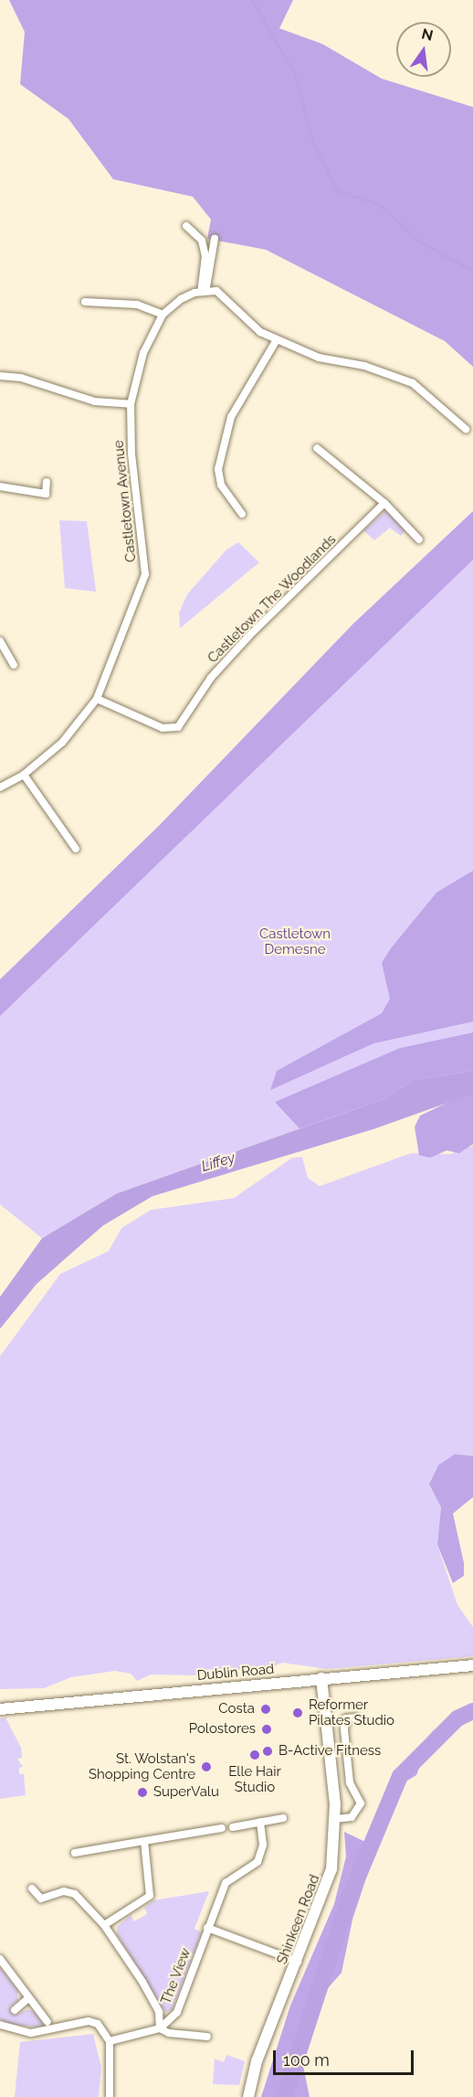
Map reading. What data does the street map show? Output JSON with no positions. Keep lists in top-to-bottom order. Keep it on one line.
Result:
{"streets":{"main road":["Dublin Road","Shinkeen Road"],"street":["Castletown Avenue","Castletown The Woodlands","The View"]},"crossings":[["Castletown Avenue","Castletown The Woodlands"],["Dublin Road","Shinkeen Road"]],"water":["Liffey"],"parks":["Castletown Demesne"],"places":["Costa","Reformer Pilates Studio","Polostores","B-Active Fitness","Elle Hair Studio","St. Wolstan's Shopping Centre","SuperValu"],"scale_bar":"100 m","north":"top"}
